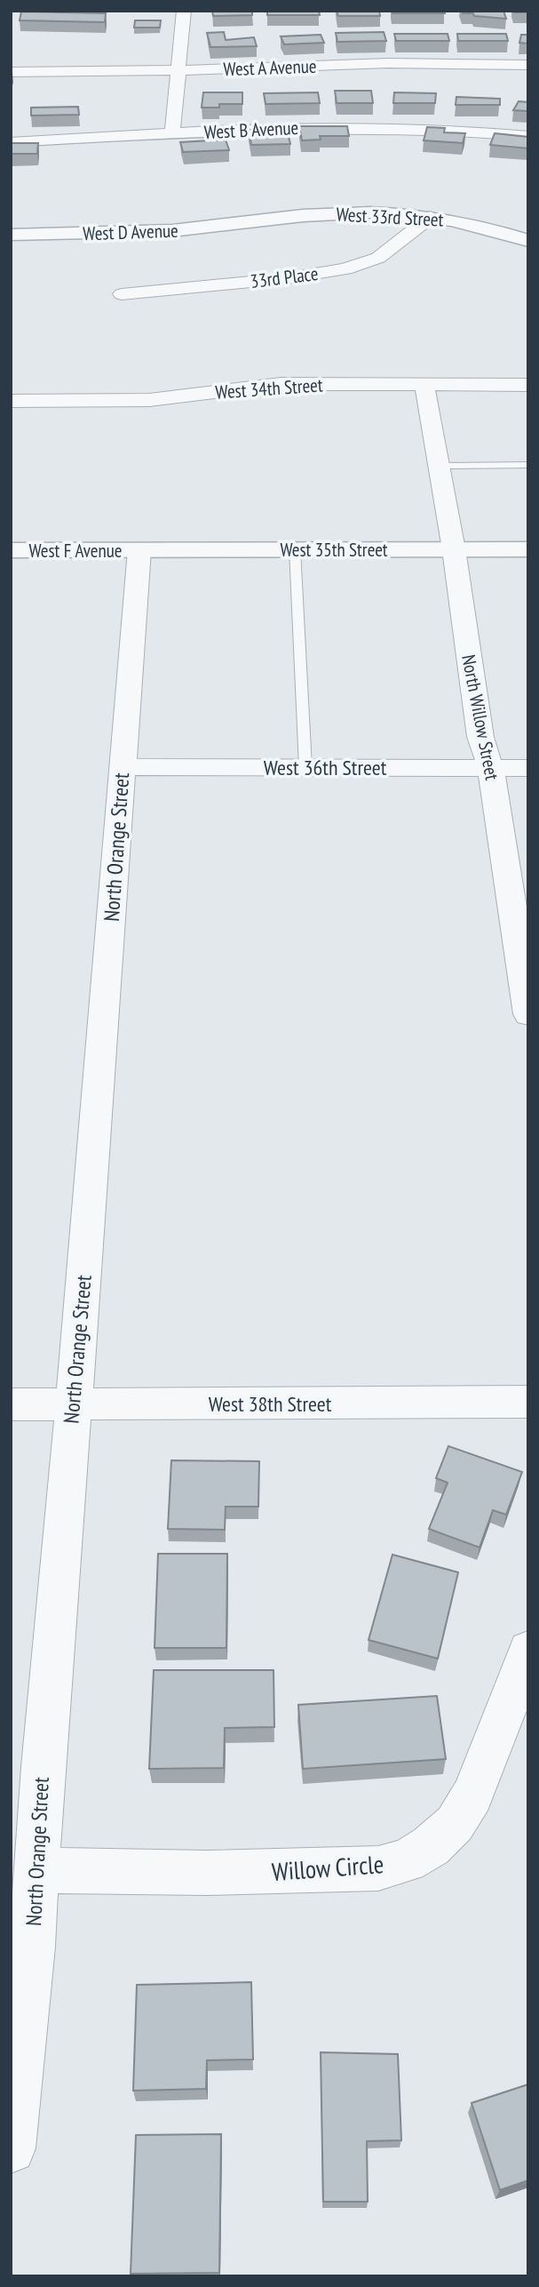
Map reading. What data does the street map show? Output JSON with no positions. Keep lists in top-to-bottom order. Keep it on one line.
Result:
{"streets":{"street":["West A Avenue","West B Avenue","West 33rd Street","West D Avenue","33rd Place","West 34th Street","West 35th Street","West F Avenue","North Willow Street","West 36th Street","North Orange Street","West 38th Street","Willow Circle"]},"crossings":[["West 33rd Street","West D Avenue"],["West 33rd Street","33rd Place"],["West 34th Street","North Willow Street"],["West 35th Street","West F Avenue"],["West 35th Street","North Willow Street"],["West 35th Street","North Orange Street"],["West F Avenue","North Orange Street"],["North Willow Street","West 36th Street"],["West 36th Street","North Orange Street"],["North Orange Street","West 38th Street"],["North Orange Street","Willow Circle"]]}
